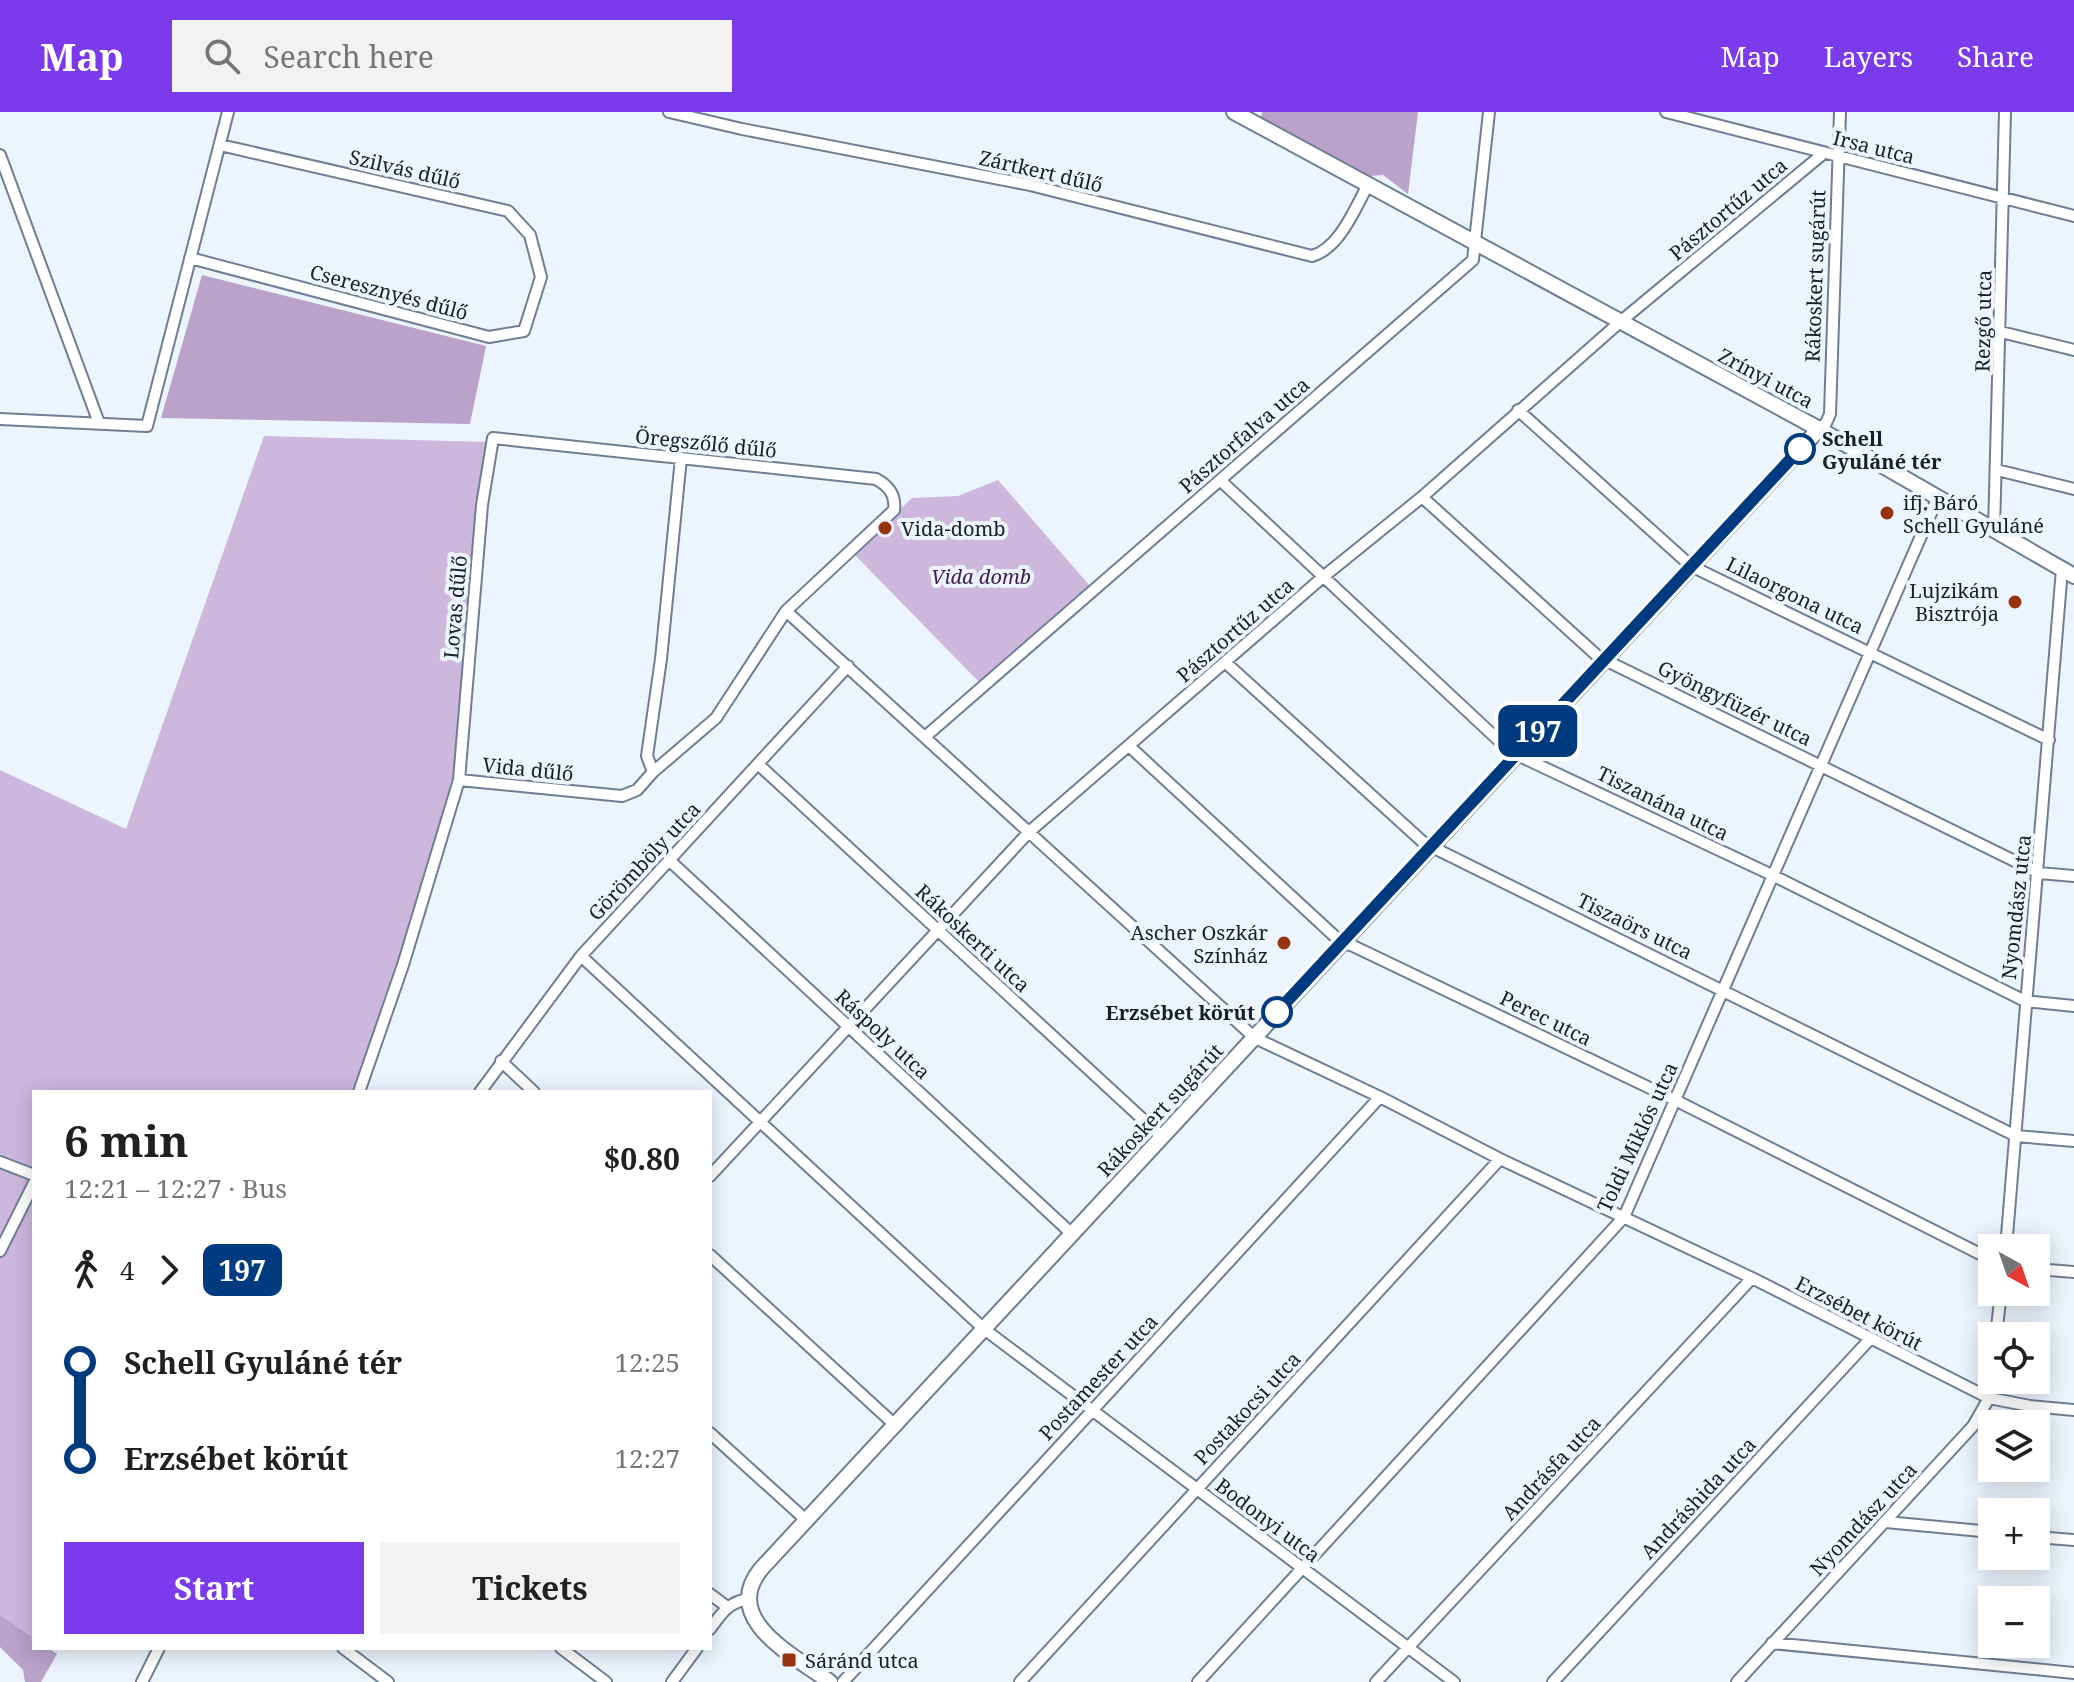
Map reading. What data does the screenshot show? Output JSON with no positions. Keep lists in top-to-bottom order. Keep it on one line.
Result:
{"streets":{"street":["Irsa utca","Szilvás dűlő","Zártkert dűlő","Pásztortűz utca","Rákoskert sugárút","Cseresznyés dűlő","Rezgő utca","Zrínyi utca","Pásztorfalva utca","Öregszőlő dűlő","Lilaorgona utca","Lovas dűlő","Gyöngyfüzér utca","Vida dűlő","Tiszanána utca","Görömböly utca","Nyomdász utca","Tiszaörs utca","Rákoskerti utca","Perec utca","Ráspoly utca","Toldi Miklós utca","Erzsébet körút","Postamester utca","Postakocsi utca","Andrásfa utca","Andráshida utca","Bodonyi utca"]},"crossings":[["Irsa utca","Pásztortűz utca"],["Irsa utca","Rákoskert sugárút"],["Irsa utca","Rezgő utca"],["Szilvás dűlő","Cseresznyés dűlő"],["Zártkert dűlő","Zrínyi utca"],["Pásztortűz utca","Zrínyi utca"],["Pásztortűz utca","Lilaorgona utca"],["Pásztortűz utca","Gyöngyfüzér utca"],["Pásztortűz utca","Tiszanána utca"],["Pásztortűz utca","Tiszaörs utca"],["Pásztortűz utca","Rákoskerti utca"],["Pásztortűz utca","Perec utca"],["Pásztortűz utca","Ráspoly utca"],["Pásztortűz utca","Erzsébet körút"],["Pásztortűz utca","Bodonyi utca"],["Rákoskert sugárút","Zrínyi utca"],["Rákoskert sugárút","Lilaorgona utca"],["Rákoskert sugárút","Gyöngyfüzér utca"],["Rákoskert sugárút","Tiszanána utca"],["Rákoskert sugárút","Tiszaörs utca"],["Rákoskert sugárút","Rákoskerti utca"],["Rákoskert sugárút","Perec utca"],["Rákoskert sugárút","Ráspoly utca"],["Rákoskert sugárút","Erzsébet körút"],["Rákoskert sugárút","Bodonyi utca"],["Rezgő utca","Zrínyi utca"],["Zrínyi utca","Pásztorfalva utca"],["Zrínyi utca","Nyomdász utca"],["Zrínyi utca","Toldi Miklós utca"],["Pásztorfalva utca","Tiszanána utca"],["Pásztorfalva utca","Erzsébet körút"],["Öregszőlő dűlő","Lovas dűlő"],["Öregszőlő dűlő","Vida dűlő"],["Lilaorgona utca","Nyomdász utca"],["Lilaorgona utca","Toldi Miklós utca"],["Lovas dűlő","Vida dűlő"],["Gyöngyfüzér utca","Nyomdász utca"],["Gyöngyfüzér utca","Toldi Miklós utca"],["Vida dűlő","Erzsébet körút"],["Tiszanána utca","Nyomdász utca"],["Tiszanána utca","Toldi Miklós utca"],["Görömböly utca","Rákoskerti utca"],["Görömböly utca","Ráspoly utca"],["Görömböly utca","Erzsébet körút"],["Görömböly utca","Bodonyi utca"],["Nyomdász utca","Tiszaörs utca"],["Nyomdász utca","Erzsébet körút"],["Tiszaörs utca","Toldi Miklós utca"],["Perec utca","Toldi Miklós utca"],["Toldi Miklós utca","Erzsébet körút"],["Toldi Miklós utca","Bodonyi utca"],["Erzsébet körút","Postamester utca"],["Erzsébet körút","Postakocsi utca"],["Erzsébet körút","Andrásfa utca"],["Erzsébet körút","Andráshida utca"],["Postamester utca","Bodonyi utca"],["Postakocsi utca","Bodonyi utca"],["Andrásfa utca","Bodonyi utca"]],"parks":["Vida domb"],"places":{"other":["Schell Gyuláné tér","ifj. Báró Schell Gyuláné","Vida-domb","Lujzikám Bisztrója","Ascher Oszkár Színház","Erzsébet körút"],"transit":["Sáránd utca"]},"lines":["bus line 197"],"north":"bottom right","page":{"header":"Map","search":"Search here","nav":["Map","Layers","Share"],"on_map":"197","heading":["6 min","12:21 – 12:27 · Bus","$0.80"],"legs":["4","197"],"map_buttons":["+","−"],"list":[{"name":"Schell Gyuláné tér","value":"12:25"},{"name":"Erzsébet körút","value":"12:27"}],"buttons":["Start","Tickets"]}}
